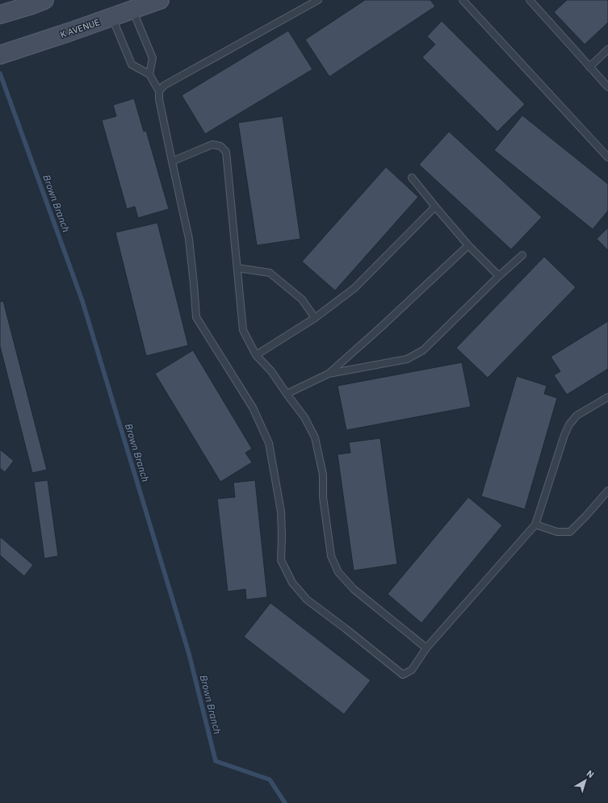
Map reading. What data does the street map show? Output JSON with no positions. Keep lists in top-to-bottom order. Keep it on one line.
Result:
{"streets":{"main road":["K AVENUE"]},"water":["Brown Branch"],"north":"top right"}
